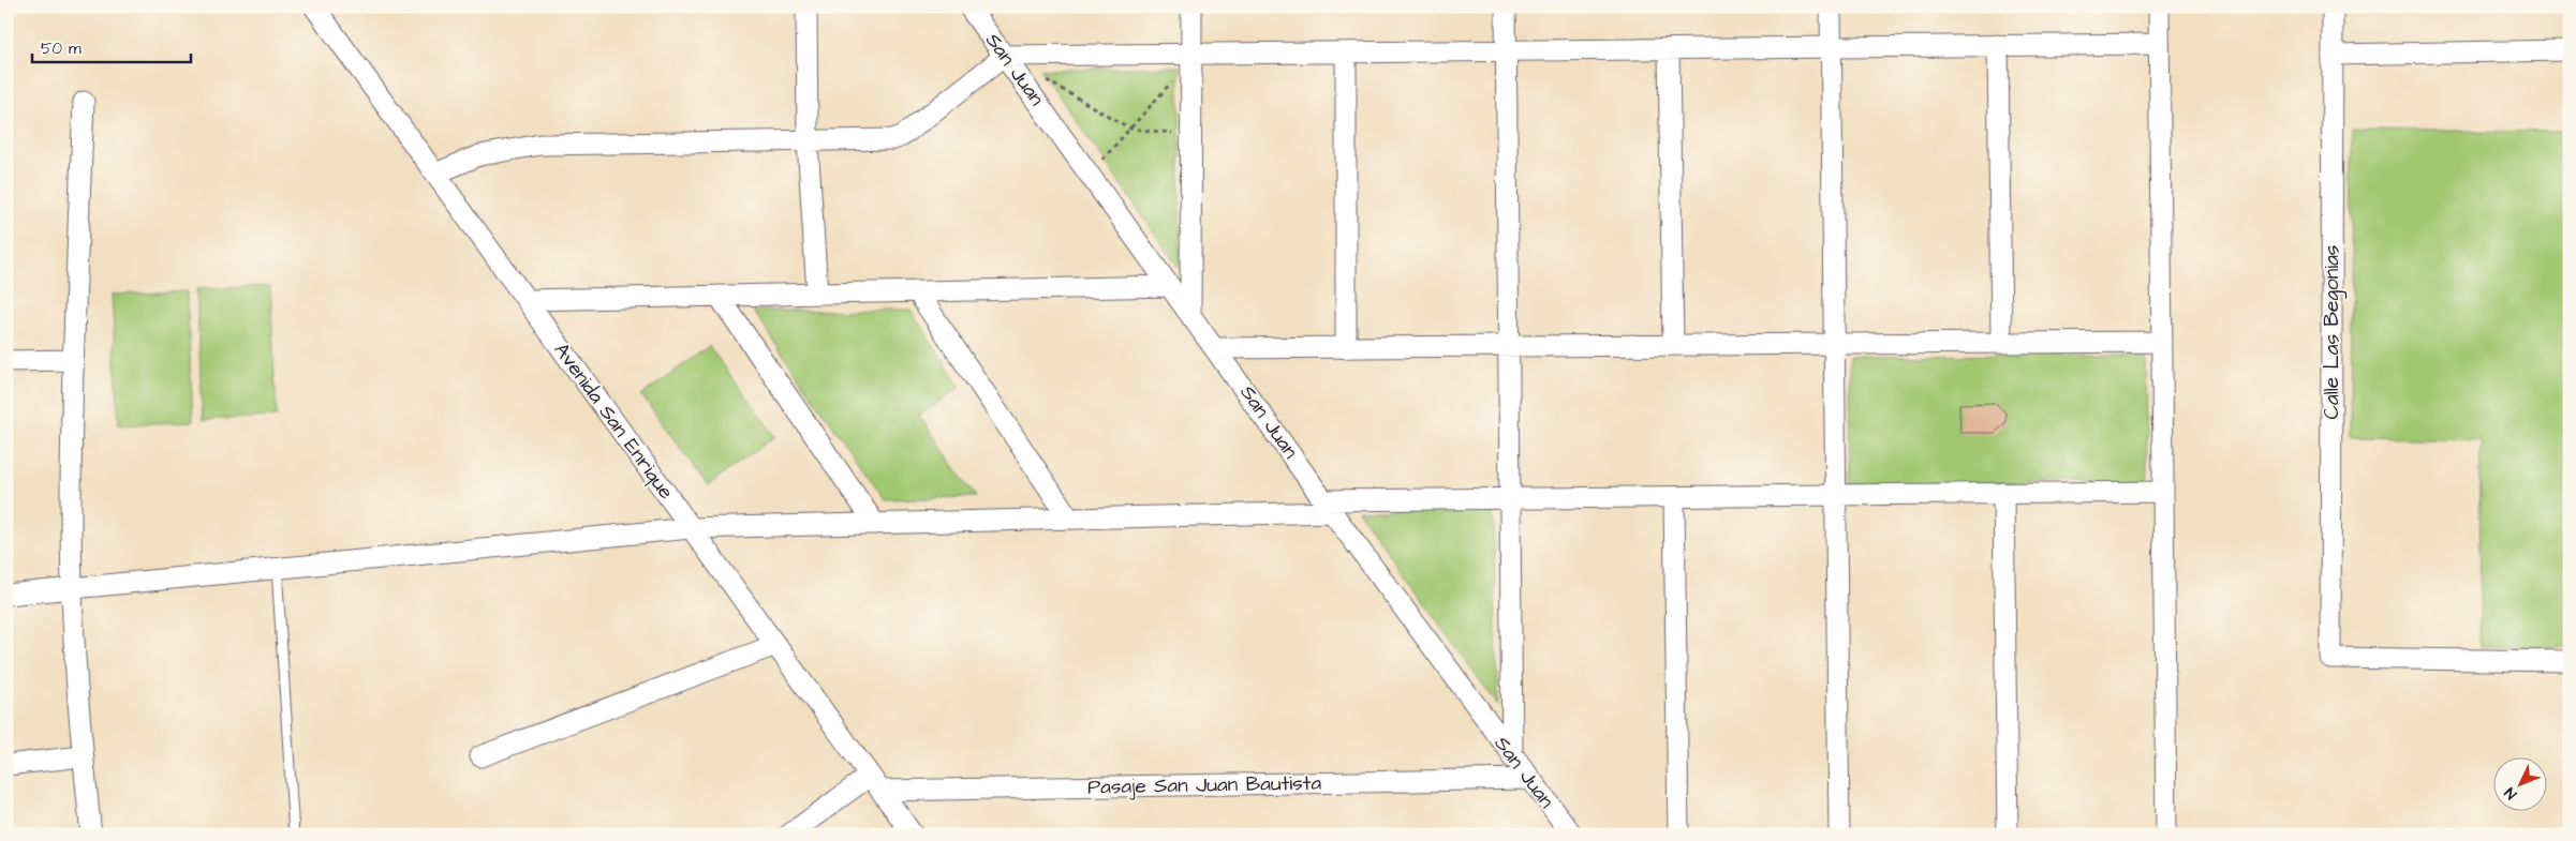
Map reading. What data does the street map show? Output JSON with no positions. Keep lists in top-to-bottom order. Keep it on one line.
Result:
{"streets":{"street":["San Juan","Calle Las Begonias","Avenida San Enrique","Pasaje San Juan Bautista"]},"crossings":[["San Juan","Pasaje San Juan Bautista"],["Avenida San Enrique","Pasaje San Juan Bautista"]],"scale_bar":"50 m","north":"bottom left"}
